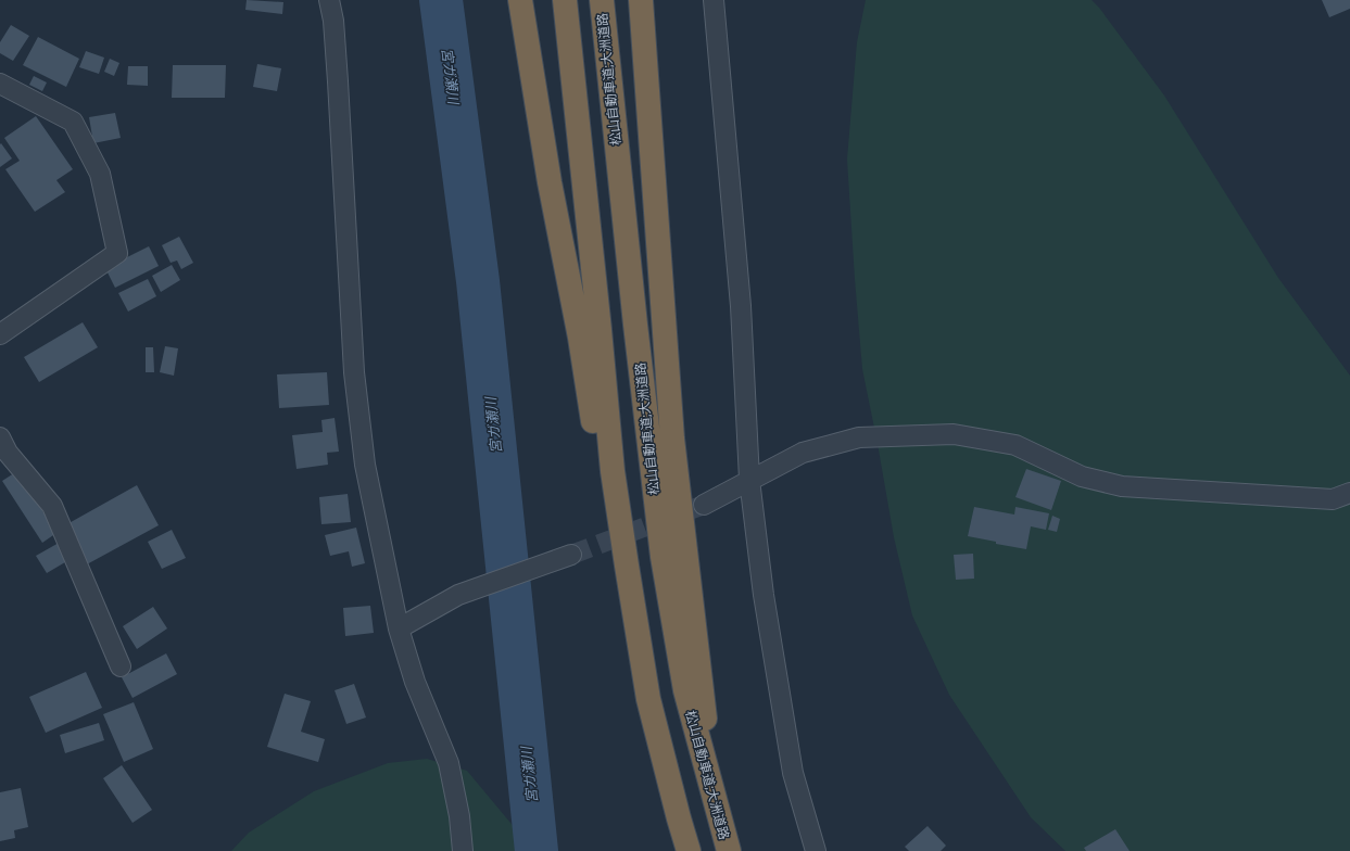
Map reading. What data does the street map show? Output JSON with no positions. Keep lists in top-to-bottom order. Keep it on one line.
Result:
{"streets":{"highway":["松山自動車道;大洲道路"]},"water":["宮ガ瀬川"]}
